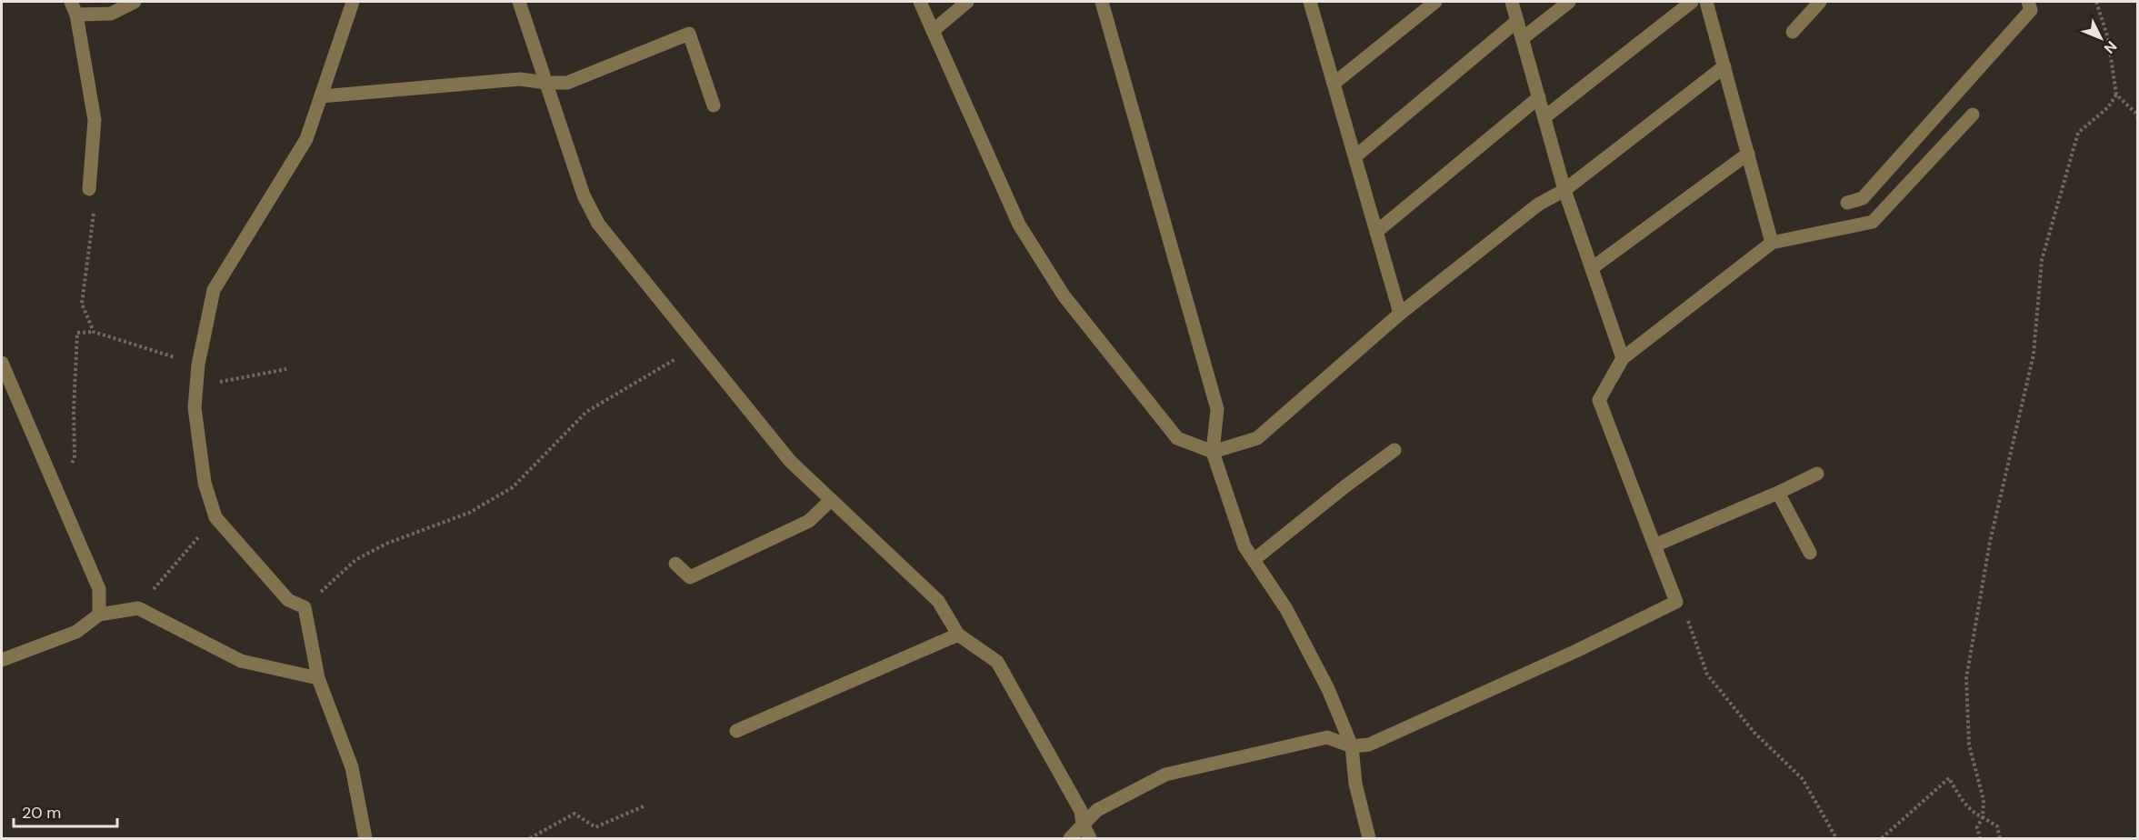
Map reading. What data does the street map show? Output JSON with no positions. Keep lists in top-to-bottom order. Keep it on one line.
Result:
{"scale_bar":"20 m","north":"bottom right"}
